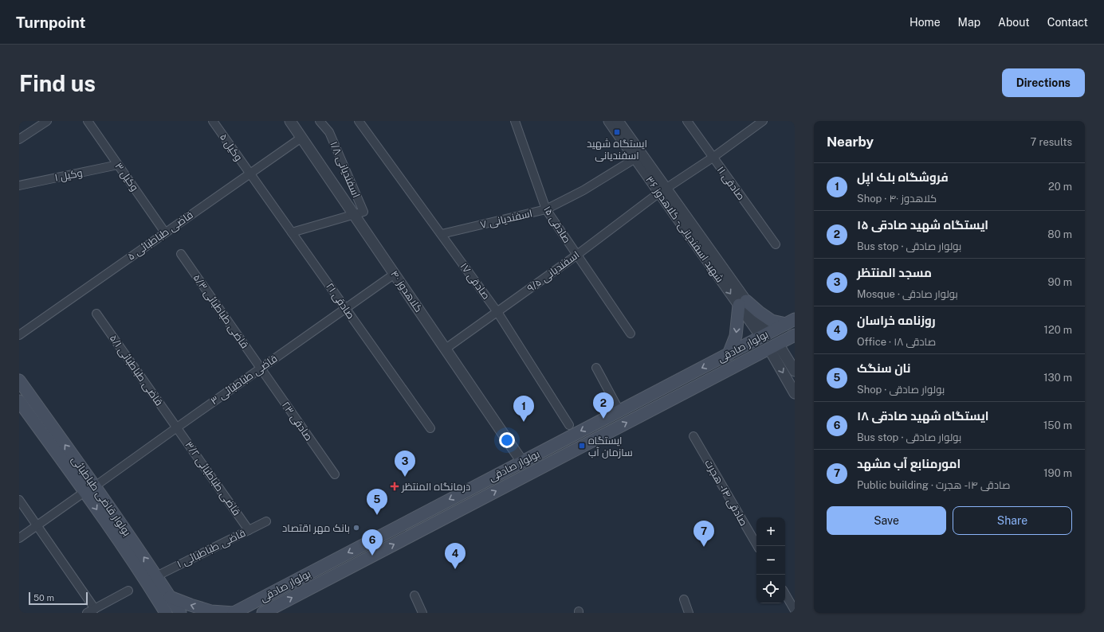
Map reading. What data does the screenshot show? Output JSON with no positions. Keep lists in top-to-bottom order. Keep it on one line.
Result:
{"streets":{"main road":["بولوار صادقی","بولوار قاضی طباطبائی"],"street":["وکيل ۵","اسفندیانی ۱/۸","وکيل ۱","وکيل ۳","صادقی ۱۱","اسفندیانی ۷","صادقی ۱۵","شهید اسفندیانی - کلاهدوز ۳۶","قاضی طباطبائی ۵","اسفندیانی ۹/۵","صادقی ۱۷","کلاهدوز ۴۰","صادقی ۲۱","قاضی طباطبائی ۵/۳","قاضی طباطبائی ۵/۱","قاضی طباطبائی ۳","صادقی ۲۳","قاضی طباطبائی ۳/۲","صادقی ۱۴ - هجرت","قاضی طباطبائی ۱"]},"crossings":[["وکيل ۵","قاضی طباطبائی ۵"],["وکيل ۵","صادقی ۲۱"],["اسفندیانی ۱/۸","کلاهدوز ۴۰"],["وکيل ۱","وکيل ۳"],["وکيل ۳","قاضی طباطبائی ۵"],["صادقی ۱۱","اسفندیانی ۹/۵"],["اسفندیانی ۷","صادقی ۱۵"],["اسفندیانی ۷","شهید اسفندیانی - کلاهدوز ۳۶"],["اسفندیانی ۷","صادقی ۱۷"],["صادقی ۱۵","اسفندیانی ۹/۵"],["شهید اسفندیانی - کلاهدوز ۳۶","اسفندیانی ۹/۵"],["شهید اسفندیانی - کلاهدوز ۳۶","بولوار صادقی"],["قاضی طباطبائی ۵","کلاهدوز ۴۰"],["قاضی طباطبائی ۵","صادقی ۲۱"],["اسفندیانی ۹/۵","صادقی ۱۷"],["اسفندیانی ۹/۵","کلاهدوز ۴۰"],["کلاهدوز ۴۰","بولوار صادقی"],["کلاهدوز ۴۰","قاضی طباطبائی ۳"],["صادقی ۲۱","قاضی طباطبائی ۳"],["قاضی طباطبائی ۵/۳","قاضی طباطبائی ۳"],["قاضی طباطبائی ۵/۳","صادقی ۲۳"],["قاضی طباطبائی ۵/۱","قاضی طباطبائی ۳"],["قاضی طباطبائی ۵/۱","قاضی طباطبائی ۳/۲"],["قاضی طباطبائی ۳","صادقی ۲۳"],["قاضی طباطبائی ۳","قاضی طباطبائی ۳/۲"],["قاضی طباطبائی ۳","بولوار قاضی طباطبائی"],["قاضی طباطبائی ۳/۲","قاضی طباطبائی ۱"],["بولوار قاضی طباطبائی","قاضی طباطبائی ۱"]],"places":{"transit":["ایستگاه شهید اسفندیانی","ایستگاه سازمان آب"],"health":["درمانگاه المنتظر"],"other":["بانک مهر اقتصاد"]},"scale_bar":"50 m","page":{"header":"Turnpoint","nav":["Home","Map","About","Contact"],"buttons":["Directions",["Save","Share"]],"title":"Find us","heading":["Nearby","7 results"],"list":[{"mark":"1","name":"فروشگاه بلک اپل","note":"Shop · کلاهدوز ۴۰","value":"20 m"},{"mark":"2","name":"ایستگاه شهید صادقی ۱۵","note":"Bus stop · بولوار صادقی","value":"80 m"},{"mark":"3","name":"مسجد المنتظر","note":"Mosque · بولوار صادقی","value":"90 m"},{"mark":"4","name":"روزنامه خراسان","note":"Office · صادقی ۱۸","value":"120 m"},{"mark":"5","name":"نان سنگک","note":"Shop · بولوار صادقی","value":"130 m"},{"mark":"6","name":"ایستگاه شهید صادقی ۱۸","note":"Bus stop · بولوار صادقی","value":"150 m"},{"mark":"7","name":"امورمنابع آب مشهد","note":"Public building · صادقی ۱۴ - هجرت","value":"190 m"}],"pins":["2","1","3","5","7","6","4"],"map_buttons":["+","−"],"scale":"50 m"}}
